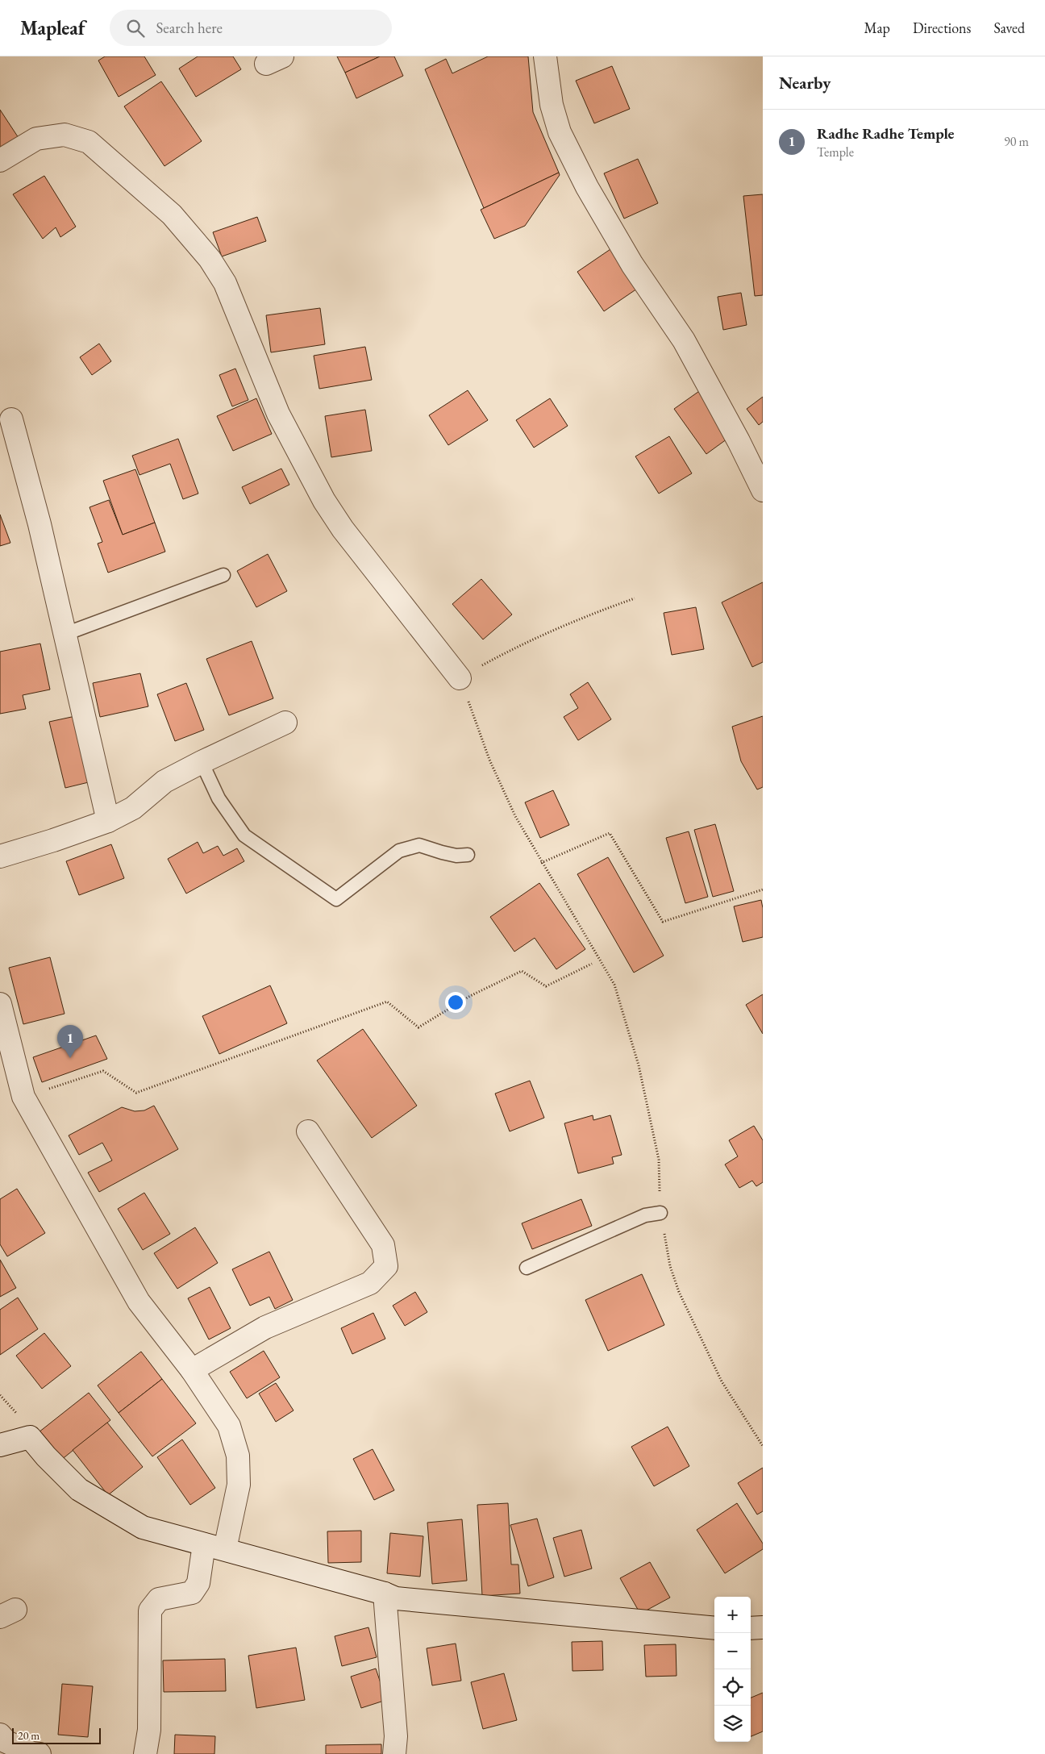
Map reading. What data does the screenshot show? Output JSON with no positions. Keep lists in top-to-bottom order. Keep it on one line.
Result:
{"scale_bar":"20 m","page":{"header":"Mapleaf","search":"Search here","nav":["Map","Directions","Saved"],"heading":"Nearby","list":[{"mark":"1","name":"Radhe Radhe Temple","note":"Temple","value":"90 m"}],"pins":"1","map_buttons":["+","−"],"scale":"20 m"}}
